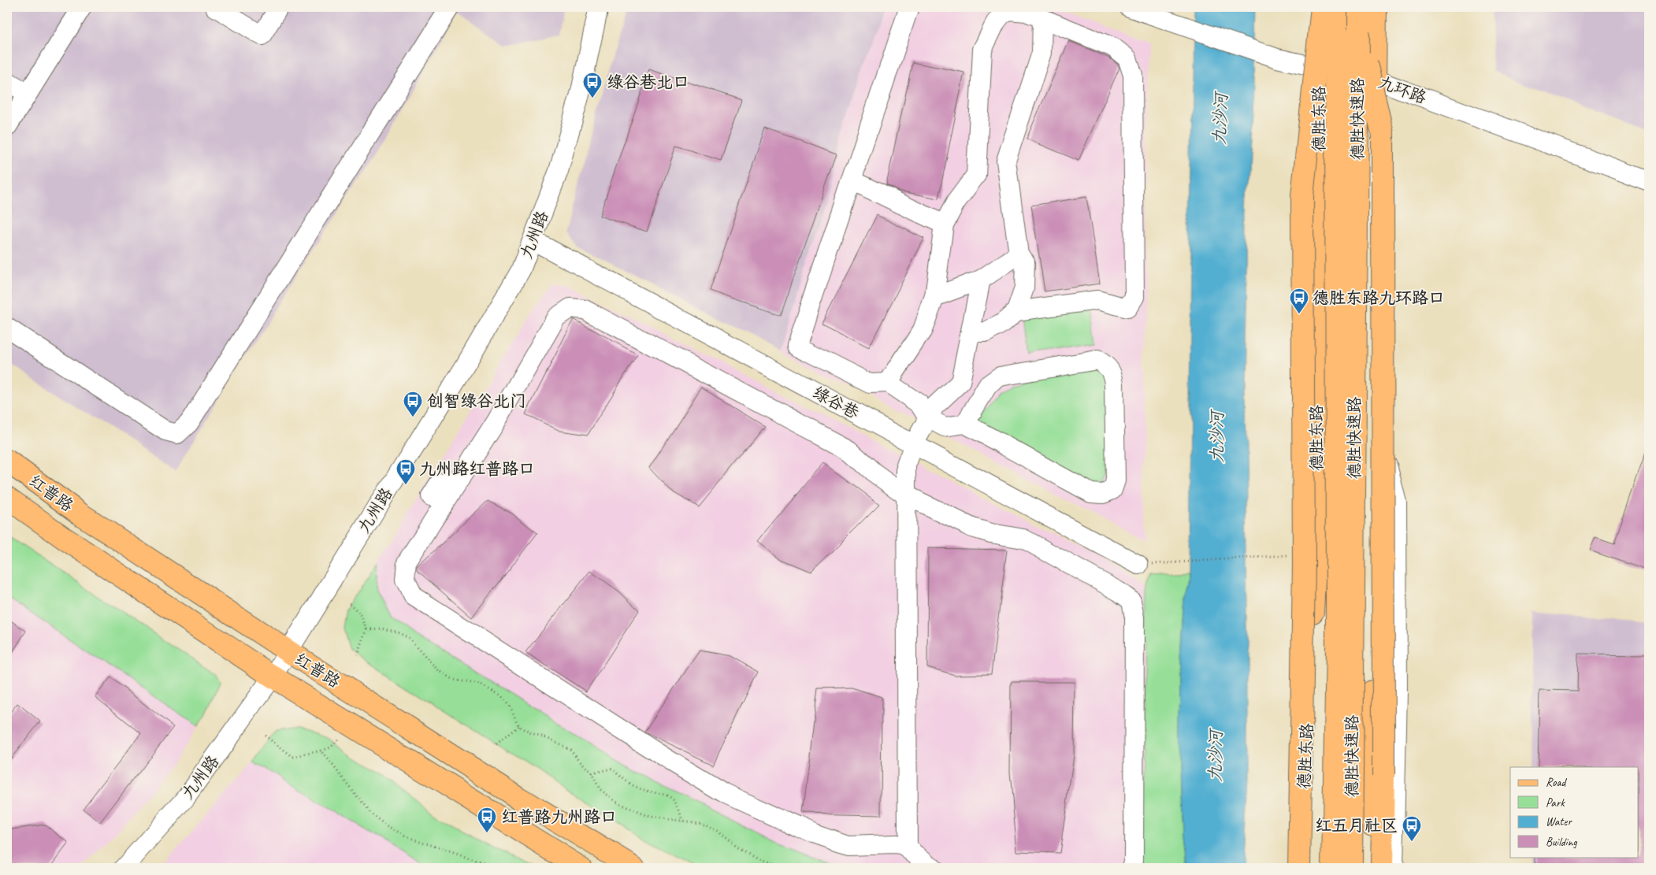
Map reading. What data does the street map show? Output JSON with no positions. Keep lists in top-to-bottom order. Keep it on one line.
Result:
{"streets":{"main road":["德胜东路","德胜快速路","红普路"],"street":["九环路","九州路","绿谷巷"]},"crossings":[["九环路","德胜东路"],["九州路","绿谷巷"],["九州路","红普路"]],"water":["九沙河"],"places":{"bus stop":["绿谷巷北口","德胜东路九环路口","创智绿谷北门","九州路红普路口","红普路九州路口","红五月社区"]},"legend":["Road","Park","Water","Building"]}
